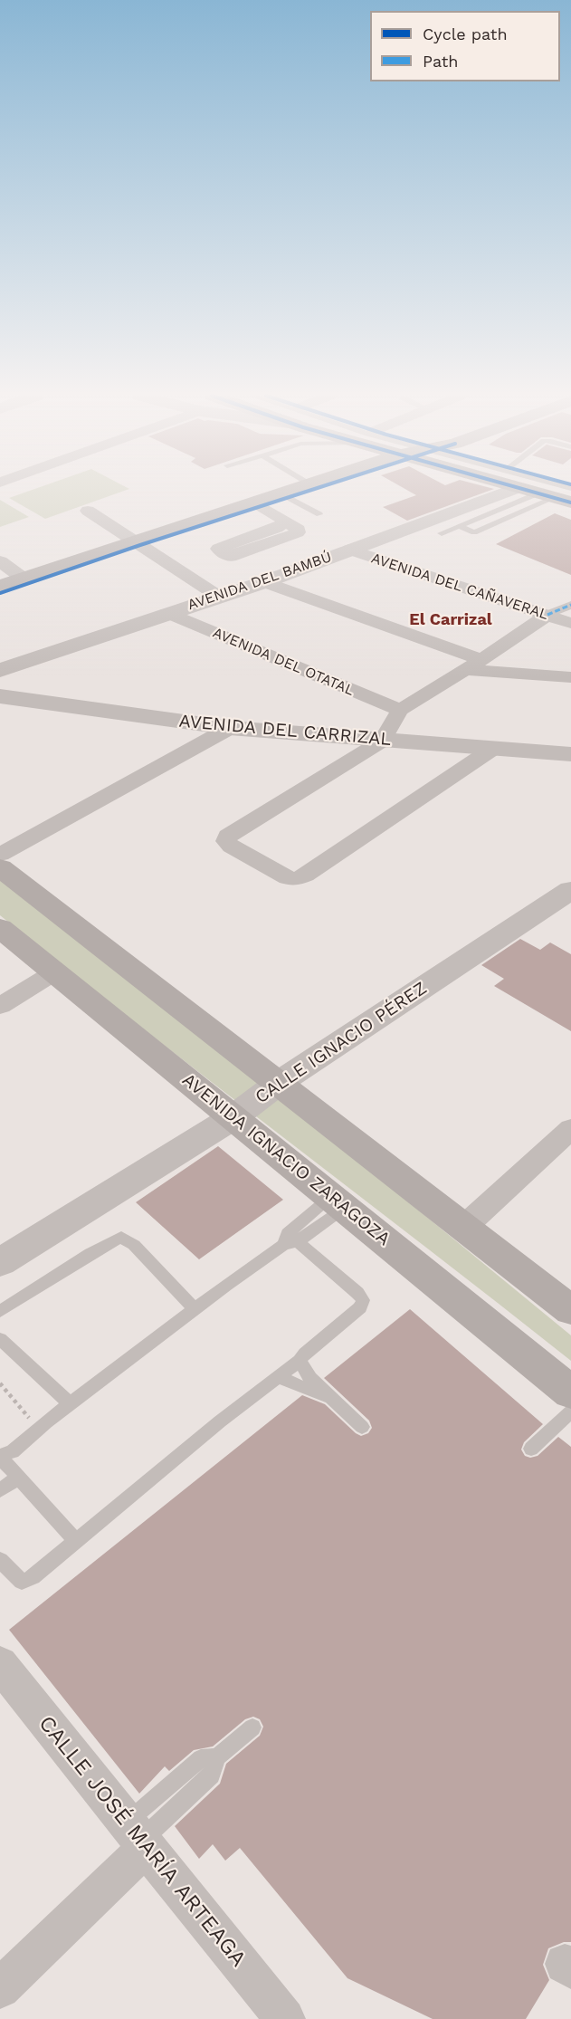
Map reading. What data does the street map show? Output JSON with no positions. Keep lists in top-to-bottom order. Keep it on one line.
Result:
{"streets":{"main road":["AVENIDA IGNACIO ZARAGOZA"],"street":["AVENIDA DEL BAMBÚ","AVENIDA DEL CAÑAVERAL","AVENIDA DEL OTATAL","AVENIDA DEL CARRIZAL","CALLE IGNACIO PÉREZ","CALLE JOSÉ MARÍA ARTEAGA"]},"crossings":[["AVENIDA DEL BAMBÚ","AVENIDA DEL CAÑAVERAL"],["AVENIDA DEL BAMBÚ","AVENIDA DEL OTATAL"],["CALLE IGNACIO PÉREZ","AVENIDA IGNACIO ZARAGOZA"]],"districts":["El Carrizal"],"legend":["Cycle path","Path"]}
